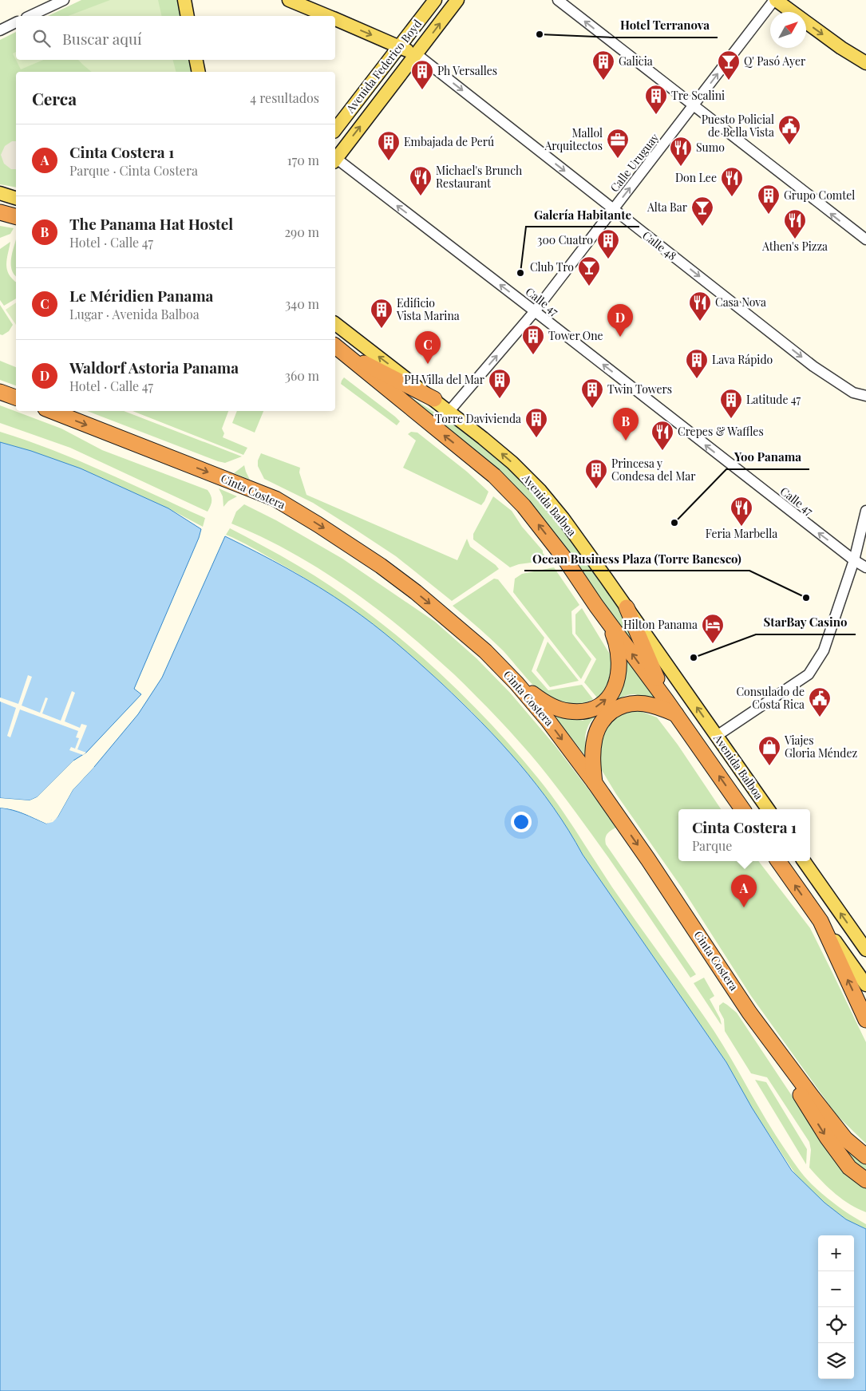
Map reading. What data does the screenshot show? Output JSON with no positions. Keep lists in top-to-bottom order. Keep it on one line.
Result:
{"streets":{"highway":["Cinta Costera","Avenida Balboa"],"main road":["Avenida Federico Boyd","Calle 48"],"street":["Calle Uruguay","Calle 47"]},"crossings":[["Avenida Federico Boyd","Calle 48"],["Calle Uruguay","Calle 48"],["Calle Uruguay","Calle 47"],["Calle Uruguay","Avenida Balboa"]],"one_way":["Calle Uruguay","Calle 48","Calle 47","Cinta Costera","Avenida Balboa"],"places":{"other":["Hotel Terranova","Galería Habitante","Yoo Panama","Ocean Business Plaza (Torre Banesco)","StarBay Casino"],"building":["Galicia","Ph Versalles","Tre Scalini","Embajada de Perú","Grupo Comtel","300 Cuatro","Edificio Vista Marina","Tower One","Lava Rápido","PH Villa del Mar","Twin Towers","Latitude 47","Torre Davivienda","Princesa y Condesa del Mar"],"bar":["Q' Pasó Ayer","Alta Bar","Club Tro"],"public building":["Puesto Policial de Bella Vista","Consulado de Costa Rica"],"office":["Mallol Arquitectos"],"restaurant":["Sumo","Michael's Brunch Restaurant","Don Lee","Athen's Pizza","Casa Nova","Crepes & Waffles","Feria Marbella"],"hotel":["Hilton Panama"],"shop":["Viajes Gloria Méndez"]},"north":"top right","page":{"search":"Buscar aquí","heading":["Cerca","4 resultados"],"list":[{"mark":"A","name":"Cinta Costera 1","note":"Parque · Cinta Costera","value":"170 m"},{"mark":"B","name":"The Panama Hat Hostel","note":"Hotel · Calle 47","value":"290 m"},{"mark":"C","name":"Le Méridien Panama","note":"Lugar · Avenida Balboa","value":"340 m"},{"mark":"D","name":"Waldorf Astoria Panama","note":"Hotel · Calle 47","value":"360 m"}],"pins":["D","C","B","A"],"popup":["Cinta Costera 1","Parque"],"map_buttons":["+","−"]}}
